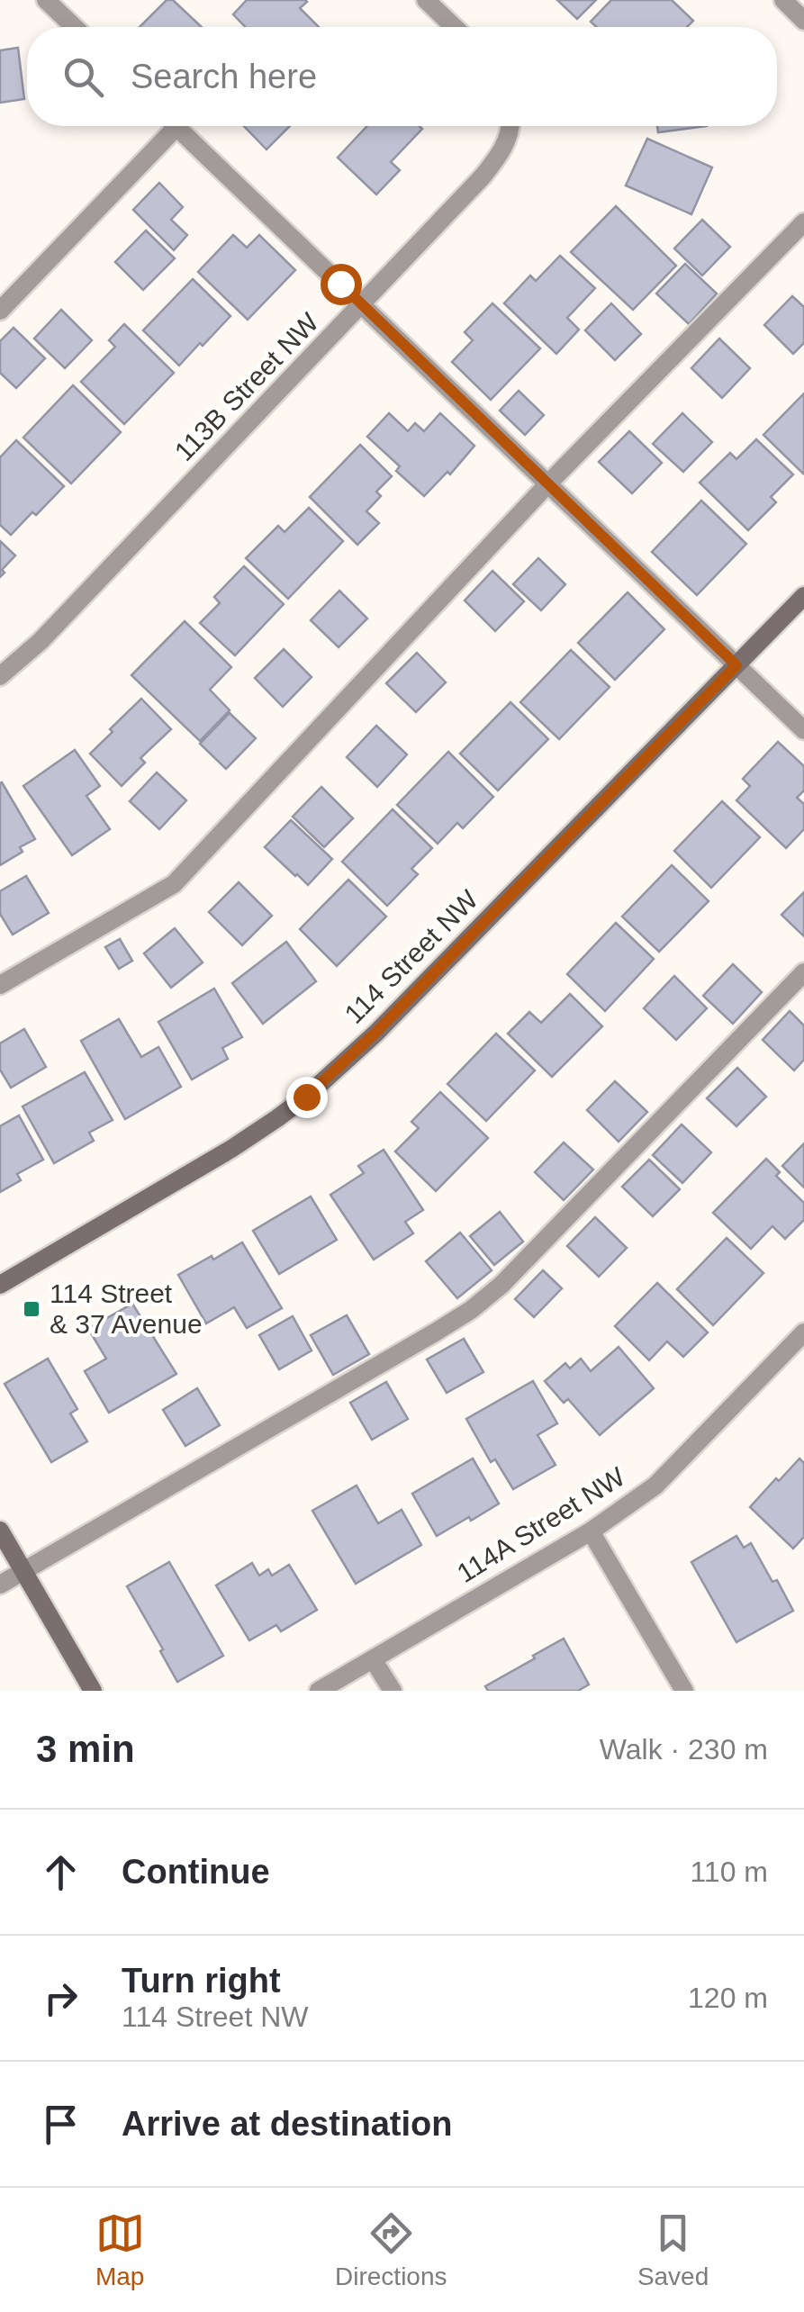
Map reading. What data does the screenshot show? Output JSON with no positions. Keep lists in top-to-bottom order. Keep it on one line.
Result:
{"streets":{"street":["113B Street NW","114 Street NW","114A Street NW"]},"places":{"transit":["114 Street & 37 Avenue"]},"page":{"search":"Search here","heading":["3 min","Walk · 230 m"],"list":[["Continue","110 m"],["Turn right","114 Street NW","120 m"],"Arrive at destination"],"nav":["Map","Directions","Saved"]}}
